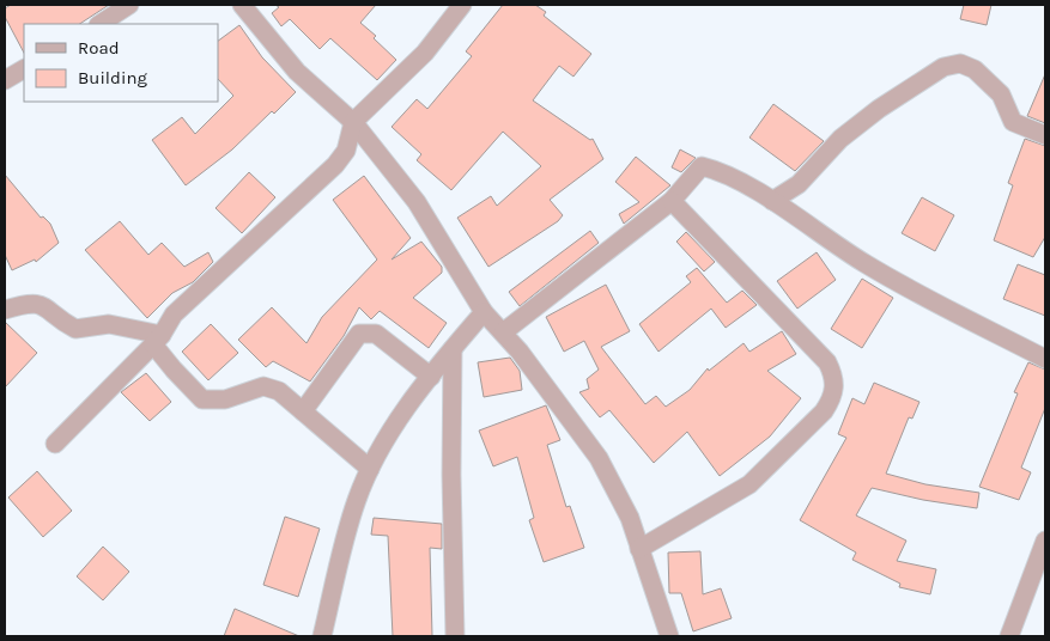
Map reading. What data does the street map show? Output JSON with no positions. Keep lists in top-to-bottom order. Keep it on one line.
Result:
{"legend":["Road","Building"]}
